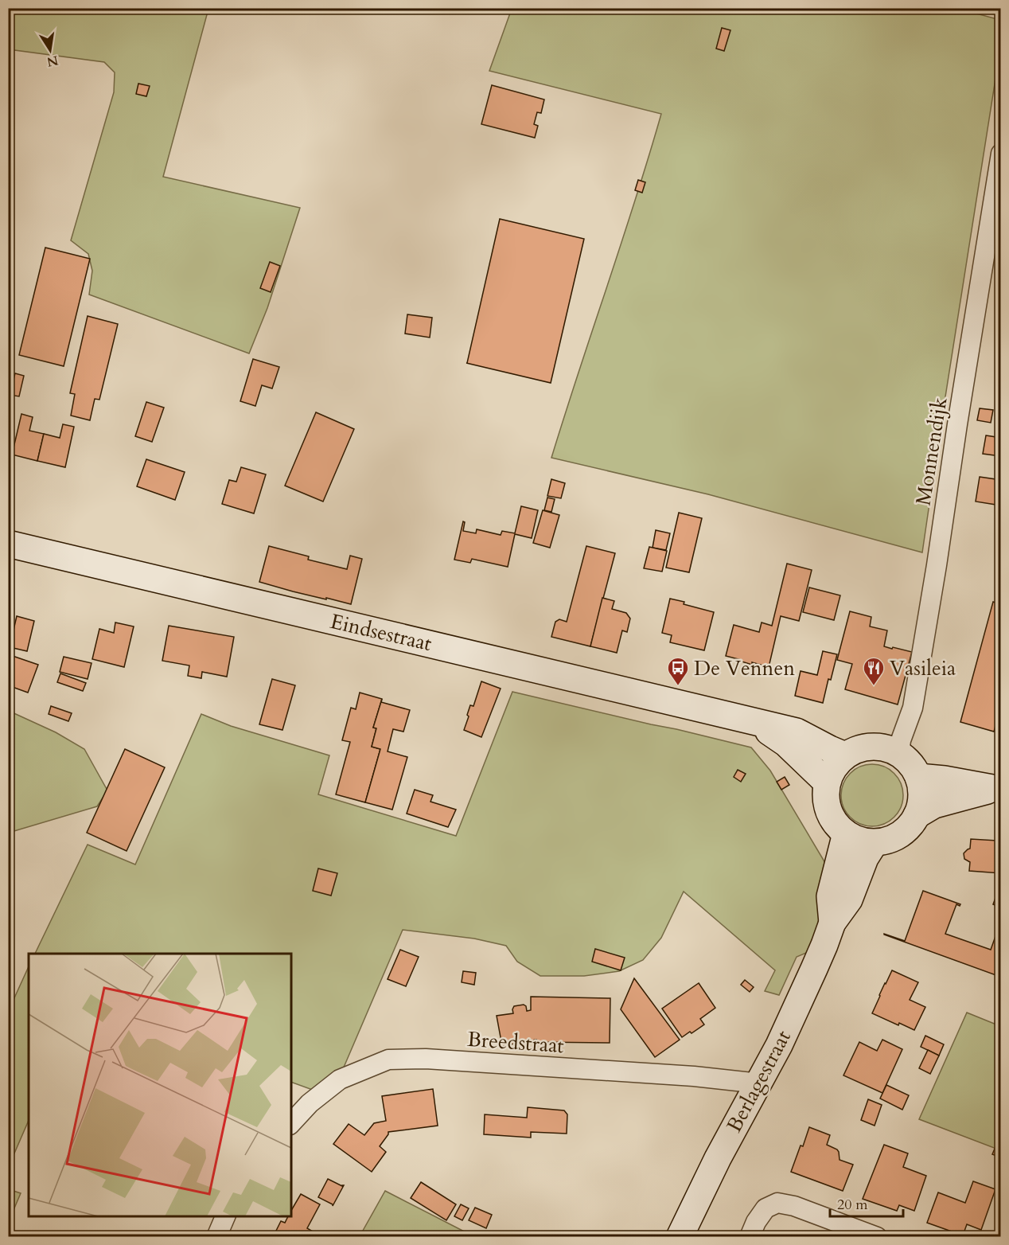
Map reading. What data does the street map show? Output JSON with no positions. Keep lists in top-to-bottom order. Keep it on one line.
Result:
{"streets":{"street":["Monnendijk","Eindsestraat","Breedstraat","Berlagestraat"]},"crossings":[["Monnendijk","Eindsestraat"],["Monnendijk","Berlagestraat"],["Eindsestraat","Berlagestraat"],["Breedstraat","Berlagestraat"]],"places":{"bus stop":["De Vennen"],"restaurant":["Vasileia"]},"scale_bar":"20 m","north":"bottom"}
